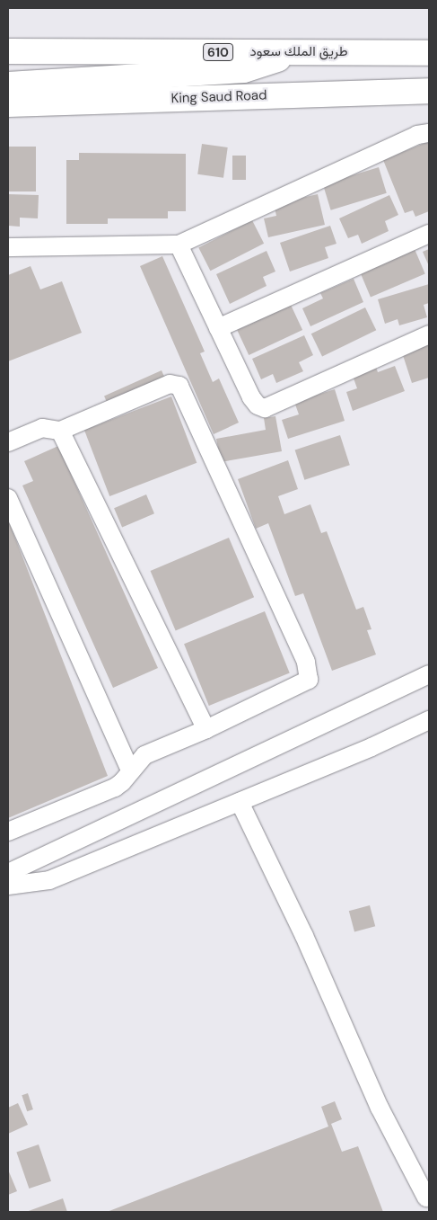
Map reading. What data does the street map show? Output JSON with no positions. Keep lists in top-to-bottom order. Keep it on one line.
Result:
{"streets":{"main road":["610","طريق الملك سعود","King Saud Road"]}}
